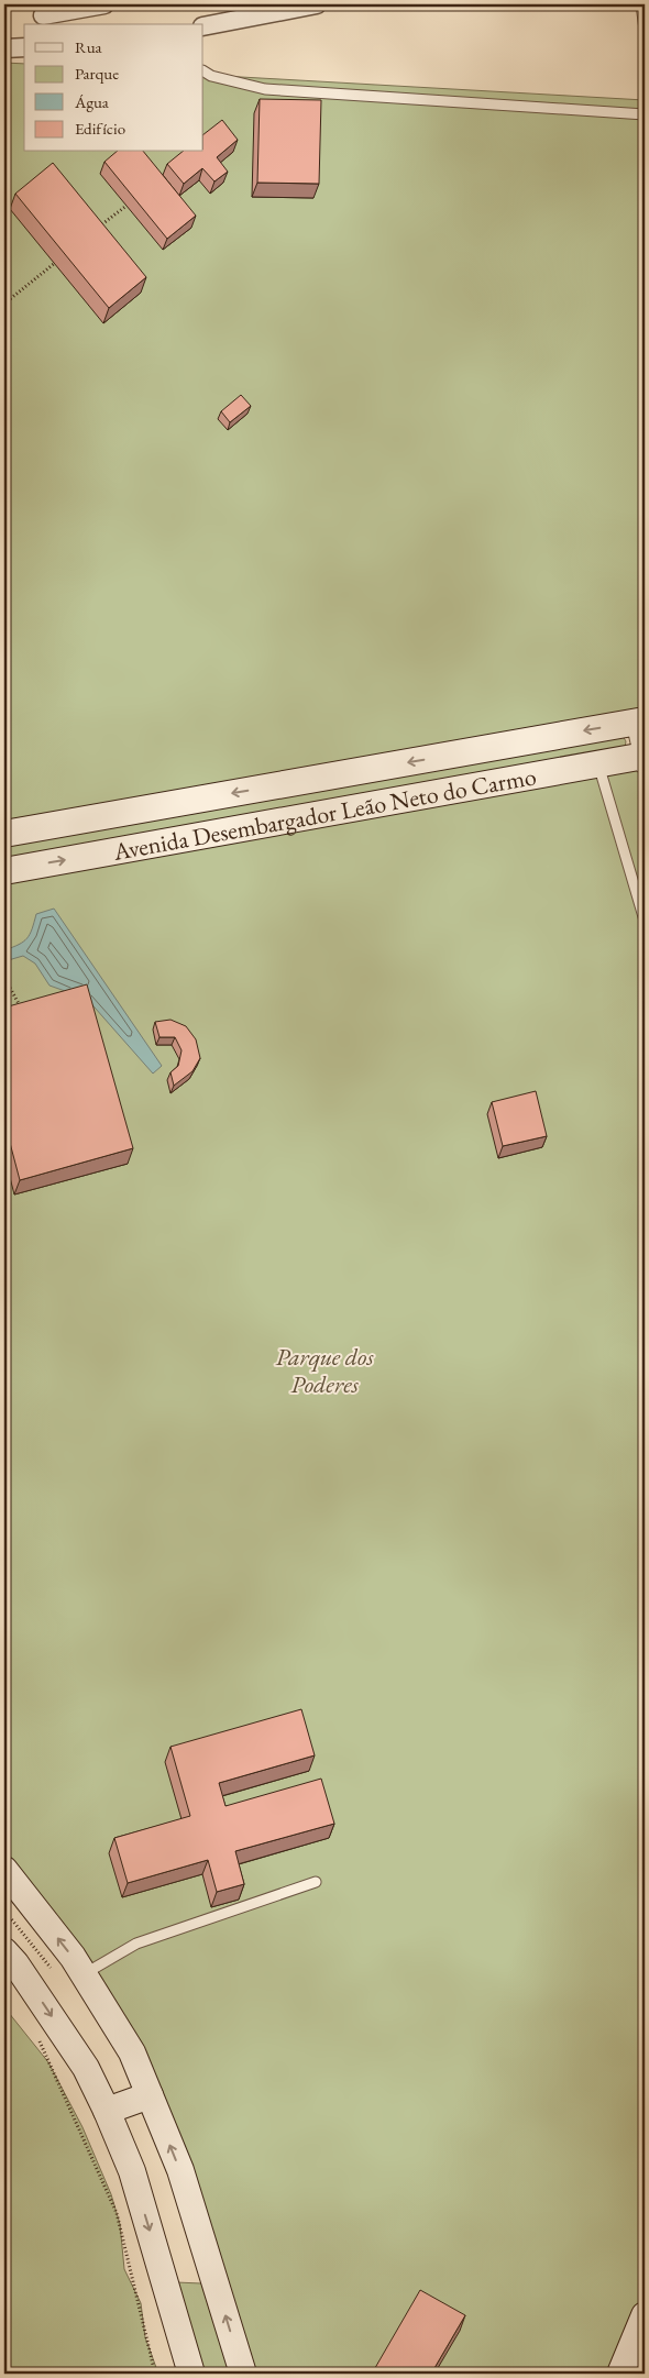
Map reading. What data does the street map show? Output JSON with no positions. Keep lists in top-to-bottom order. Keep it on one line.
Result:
{"streets":{"main road":["Avenida Desembargador Leão Neto do Carmo"]},"parks":["Parque dos Poderes"],"legend":["Rua","Parque","Água","Edifício"]}
